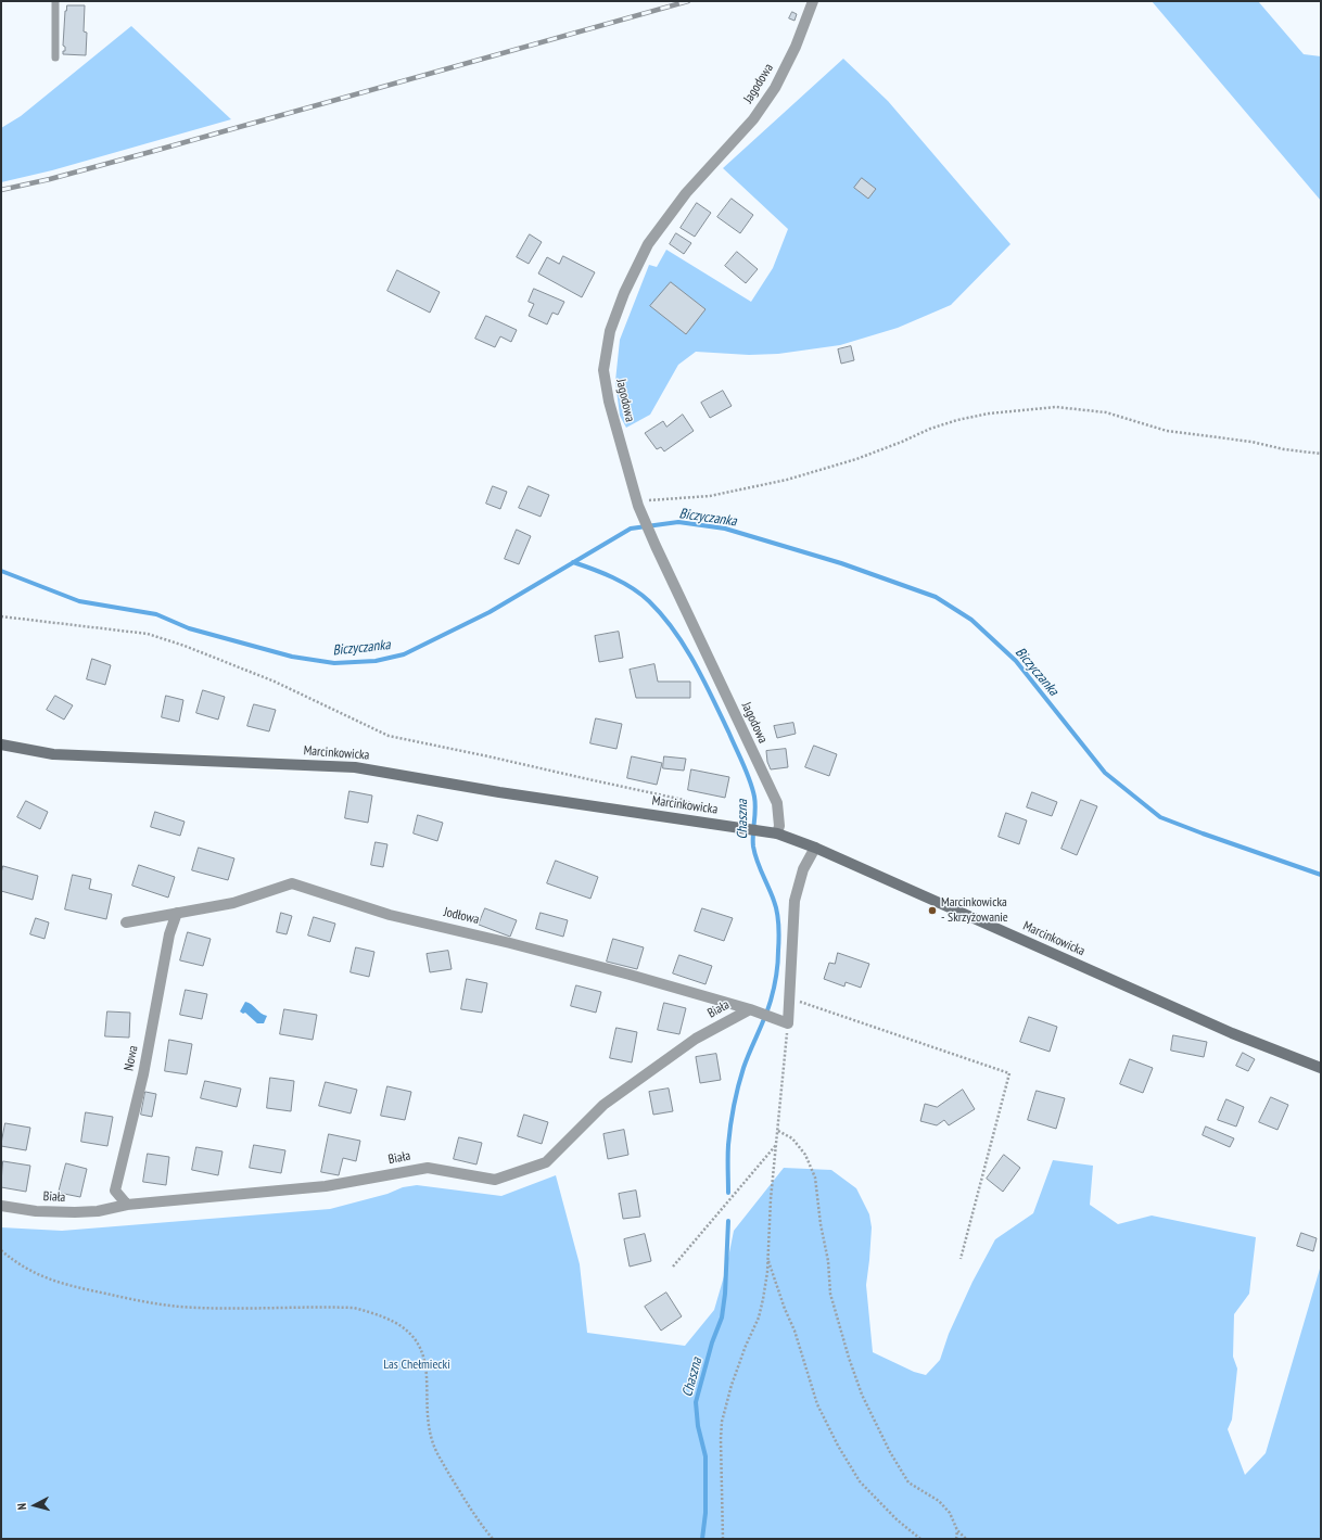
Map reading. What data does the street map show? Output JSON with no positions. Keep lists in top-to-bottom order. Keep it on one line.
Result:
{"streets":{"street":["Jagodowa","Marcinkowicka","Jodłowa","Biała","Nowa"]},"crossings":[["Jagodowa","Marcinkowicka"],["Jodłowa","Biała"],["Jodłowa","Nowa"],["Biała","Nowa"]],"water":["Biczyczanka","Chaszna"],"parks":["Las Chełmiecki"],"places":["Marcinkowicka - Skrzyżowanie"],"north":"left"}
